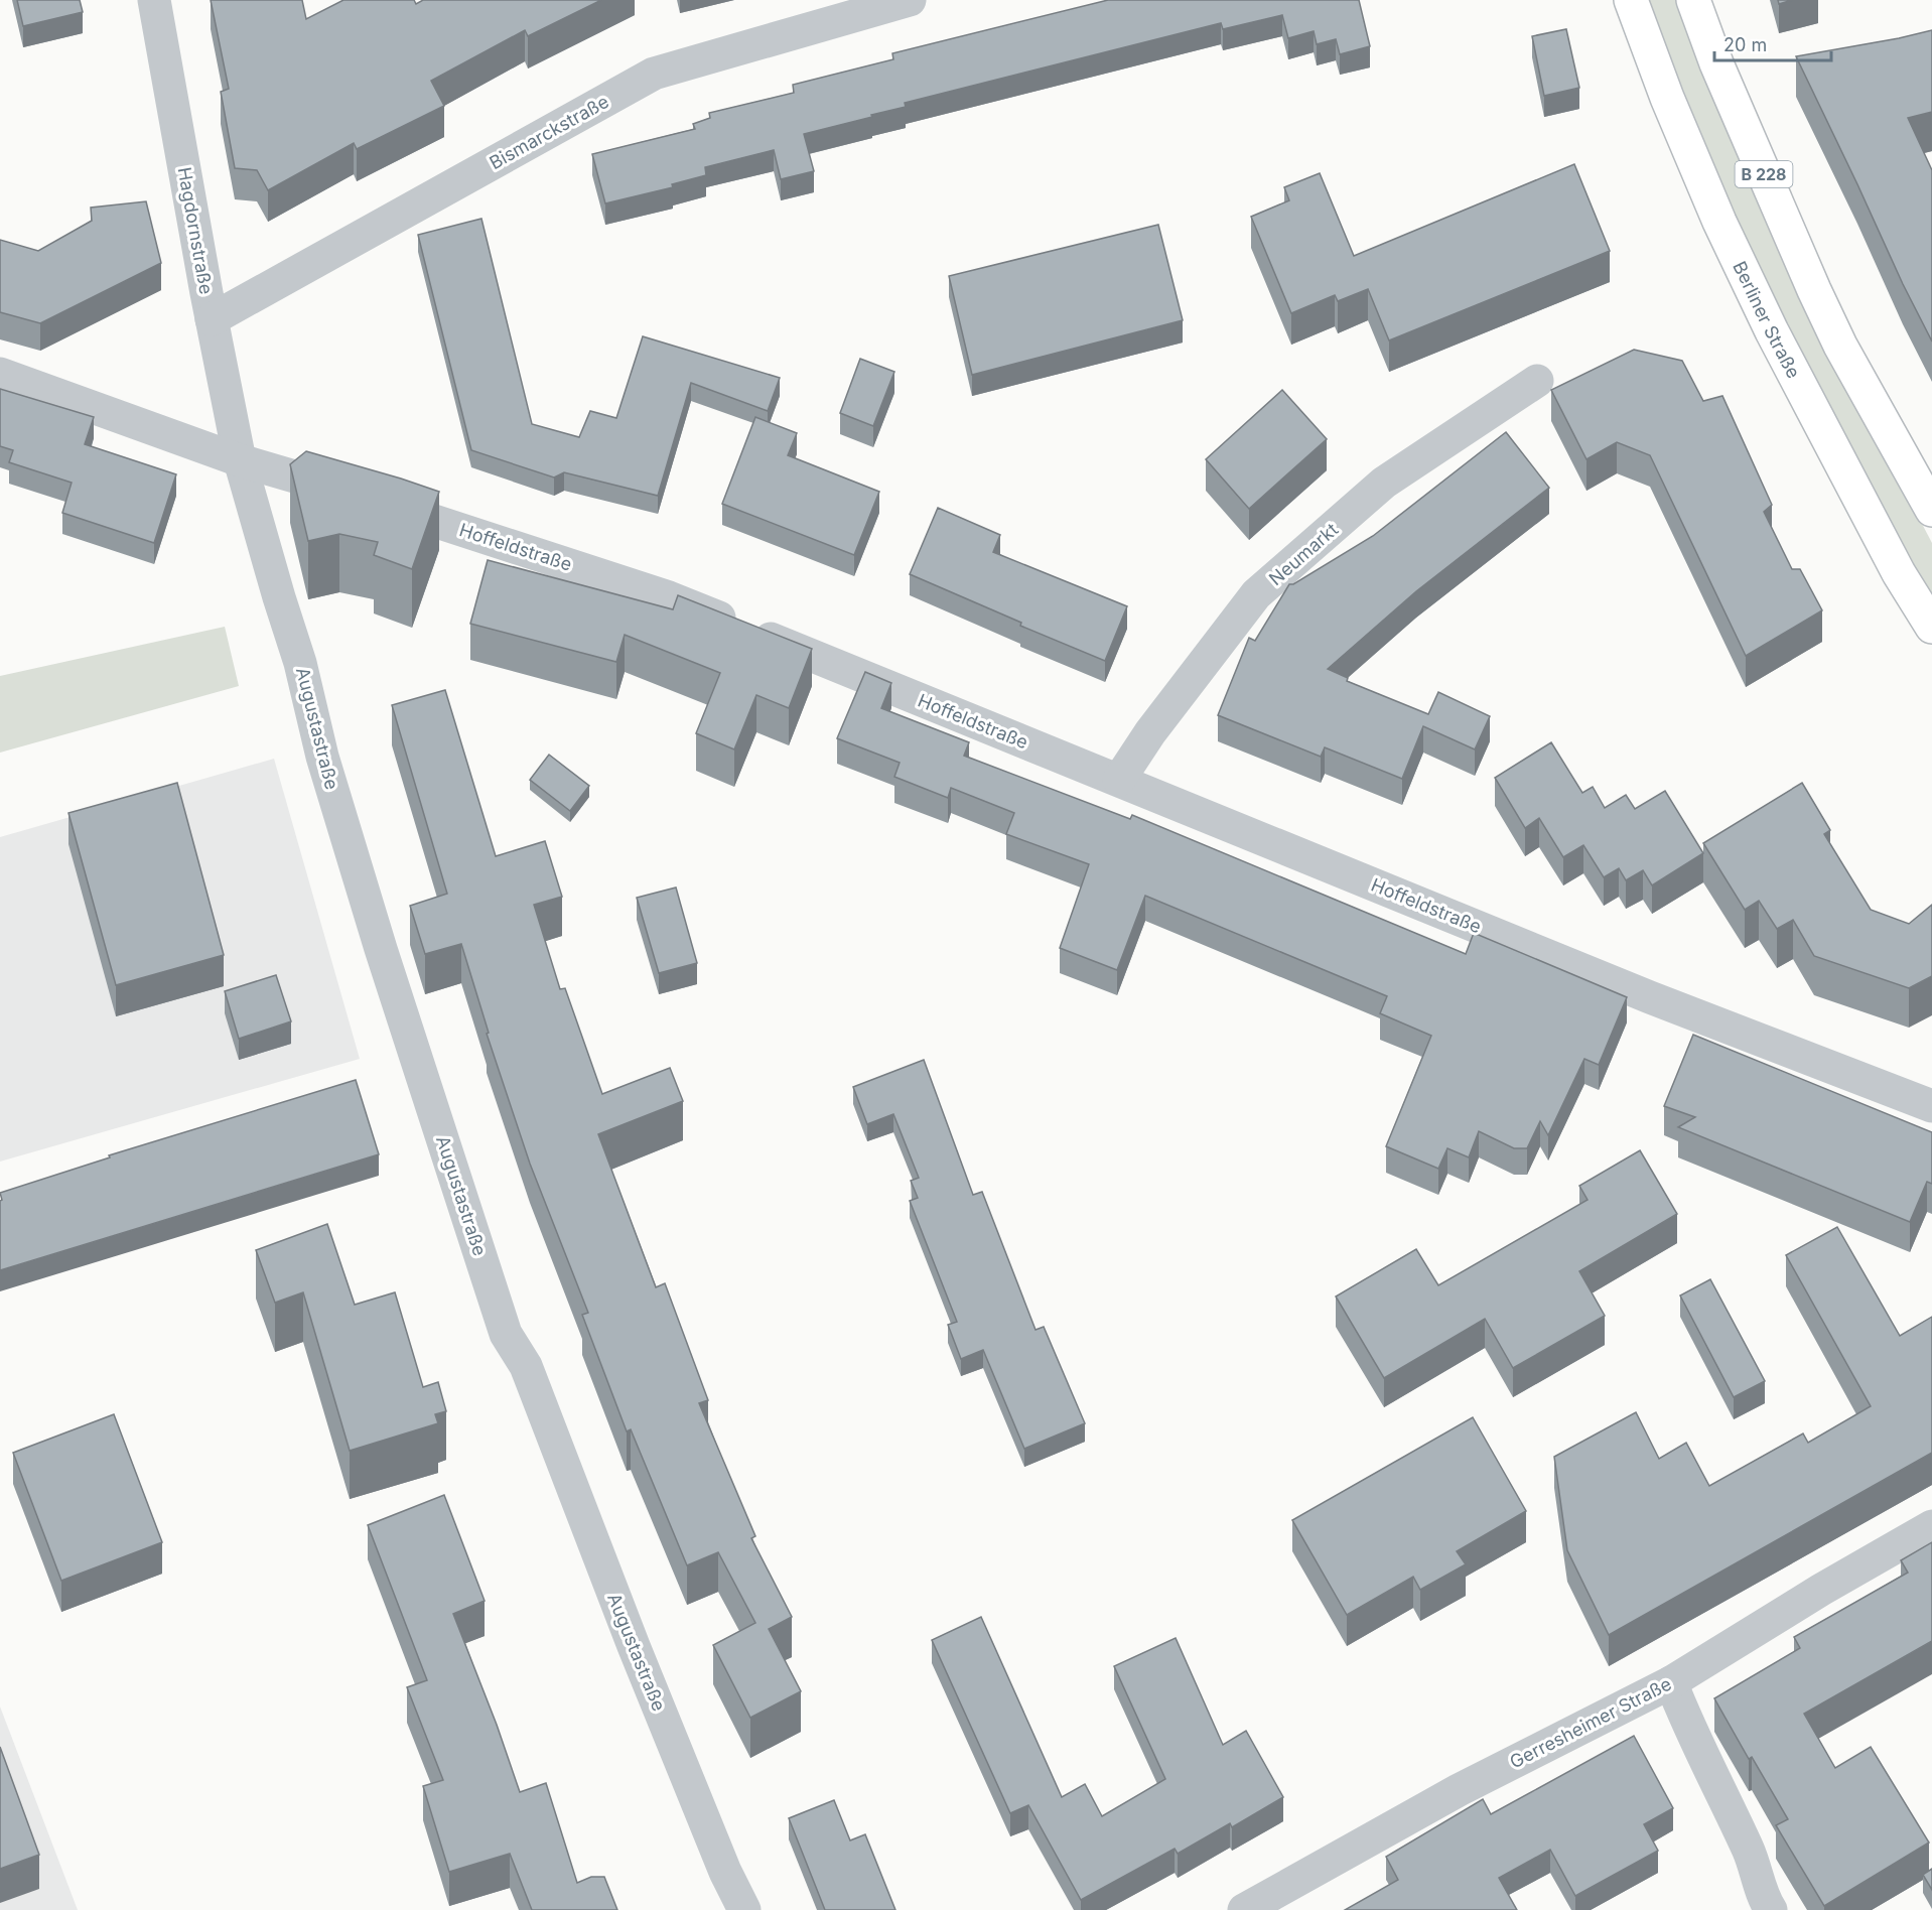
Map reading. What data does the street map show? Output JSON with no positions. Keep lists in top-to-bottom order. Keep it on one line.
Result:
{"streets":{"main road":["B 228","Berliner Straße"],"street":["Bismarckstraße","Hagdornstraße","Hoffeldstraße","Neumarkt","Augustastraße","Gerresheimer Straße"]},"crossings":[["Bismarckstraße","Hagdornstraße"],["Hagdornstraße","Hoffeldstraße"],["Hagdornstraße","Augustastraße"],["Hoffeldstraße","Neumarkt"],["Hoffeldstraße","Augustastraße"]],"scale_bar":"20 m"}
